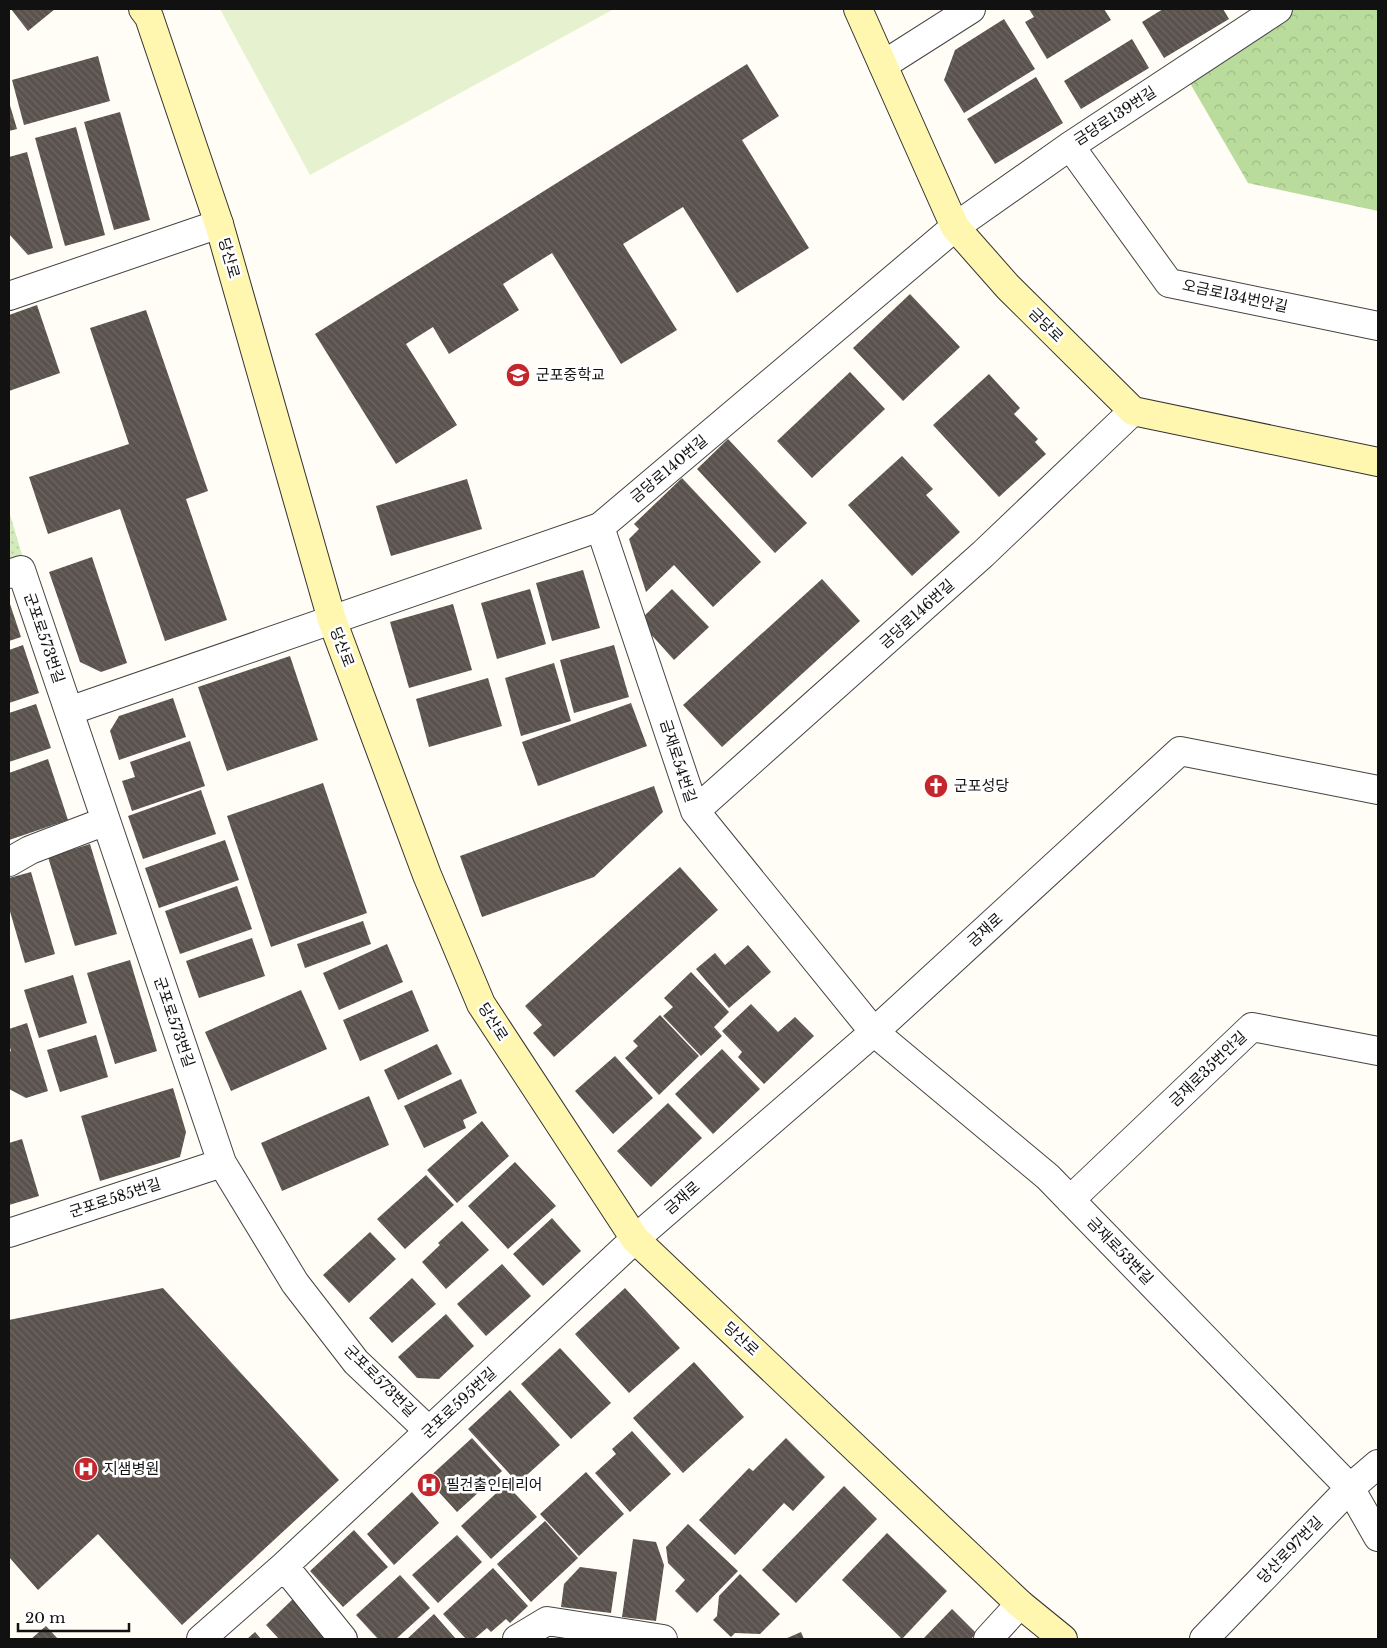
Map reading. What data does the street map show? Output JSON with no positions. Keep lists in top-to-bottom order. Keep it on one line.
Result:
{"streets":{"street":["금당로139번길","당산로","오금로134번안길","금당로","금당로140번길","금당로146번길","군포로573번길","금재로54번길","금재로","금재로35번안길","군포로585번길","금재로53번길","군포로595번길","당산로97번길"]},"crossings":[["금당로139번길","오금로134번안길"],["금당로139번길","금당로"],["금당로139번길","금당로140번길"],["당산로","금당로140번길"],["당산로","금재로"],["당산로","군포로595번길"],["금당로","금당로140번길"],["금당로","금당로146번길"],["금당로140번길","군포로573번길"],["금당로140번길","금재로54번길"],["금당로146번길","금재로54번길"],["군포로573번길","군포로585번길"],["군포로573번길","군포로595번길"],["금재로54번길","금재로"],["금재로54번길","금재로53번길"],["금재로","금재로53번길"],["금재로","군포로595번길"],["금재로35번안길","금재로53번길"],["금재로53번길","당산로97번길"]],"places":{"school or university":["군포중학교"],"church":["군포성당"],"hospital":["지샘병원","필건출인테리어"]},"scale_bar":"20 m"}
